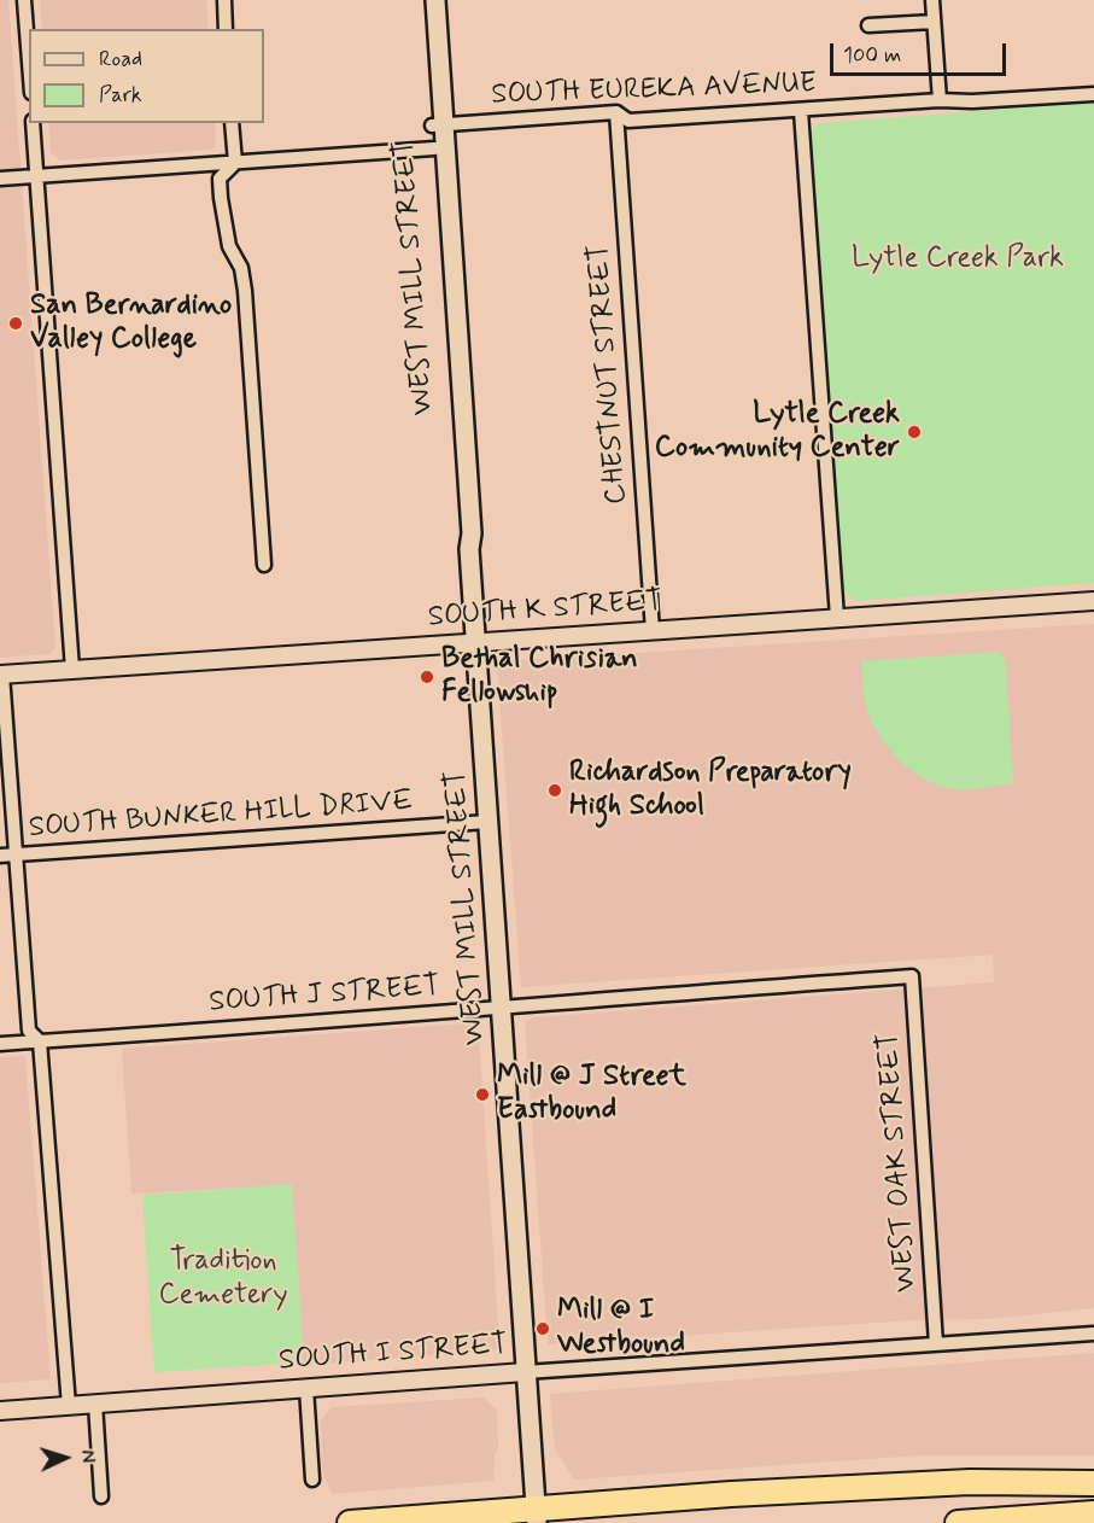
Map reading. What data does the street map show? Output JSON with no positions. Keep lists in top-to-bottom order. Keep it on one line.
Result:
{"streets":{"main road":["WEST MILL STREET"],"street":["SOUTH EUREKA AVENUE","CHESTNUT STREET","SOUTH K STREET","SOUTH BUNKER HILL DRIVE","SOUTH J STREET","WEST OAK STREET","SOUTH I STREET"]},"crossings":[["SOUTH EUREKA AVENUE","WEST MILL STREET"],["SOUTH EUREKA AVENUE","CHESTNUT STREET"],["WEST MILL STREET","SOUTH K STREET"],["WEST MILL STREET","SOUTH BUNKER HILL DRIVE"],["WEST MILL STREET","SOUTH J STREET"],["WEST MILL STREET","SOUTH I STREET"],["CHESTNUT STREET","SOUTH K STREET"],["SOUTH J STREET","WEST OAK STREET"],["WEST OAK STREET","SOUTH I STREET"]],"parks":["Lytle Creek Park","Tradition Cemetery"],"places":["San Bernardino Valley College","Lytle Creek Community Center","Bethal Chrisian Fellowship","Richardson Preparatory High School","Mill @ J Street Eastbound","Mill @ I Westbound"],"legend":["Road","Park"],"scale_bar":"100 m","north":"right"}
